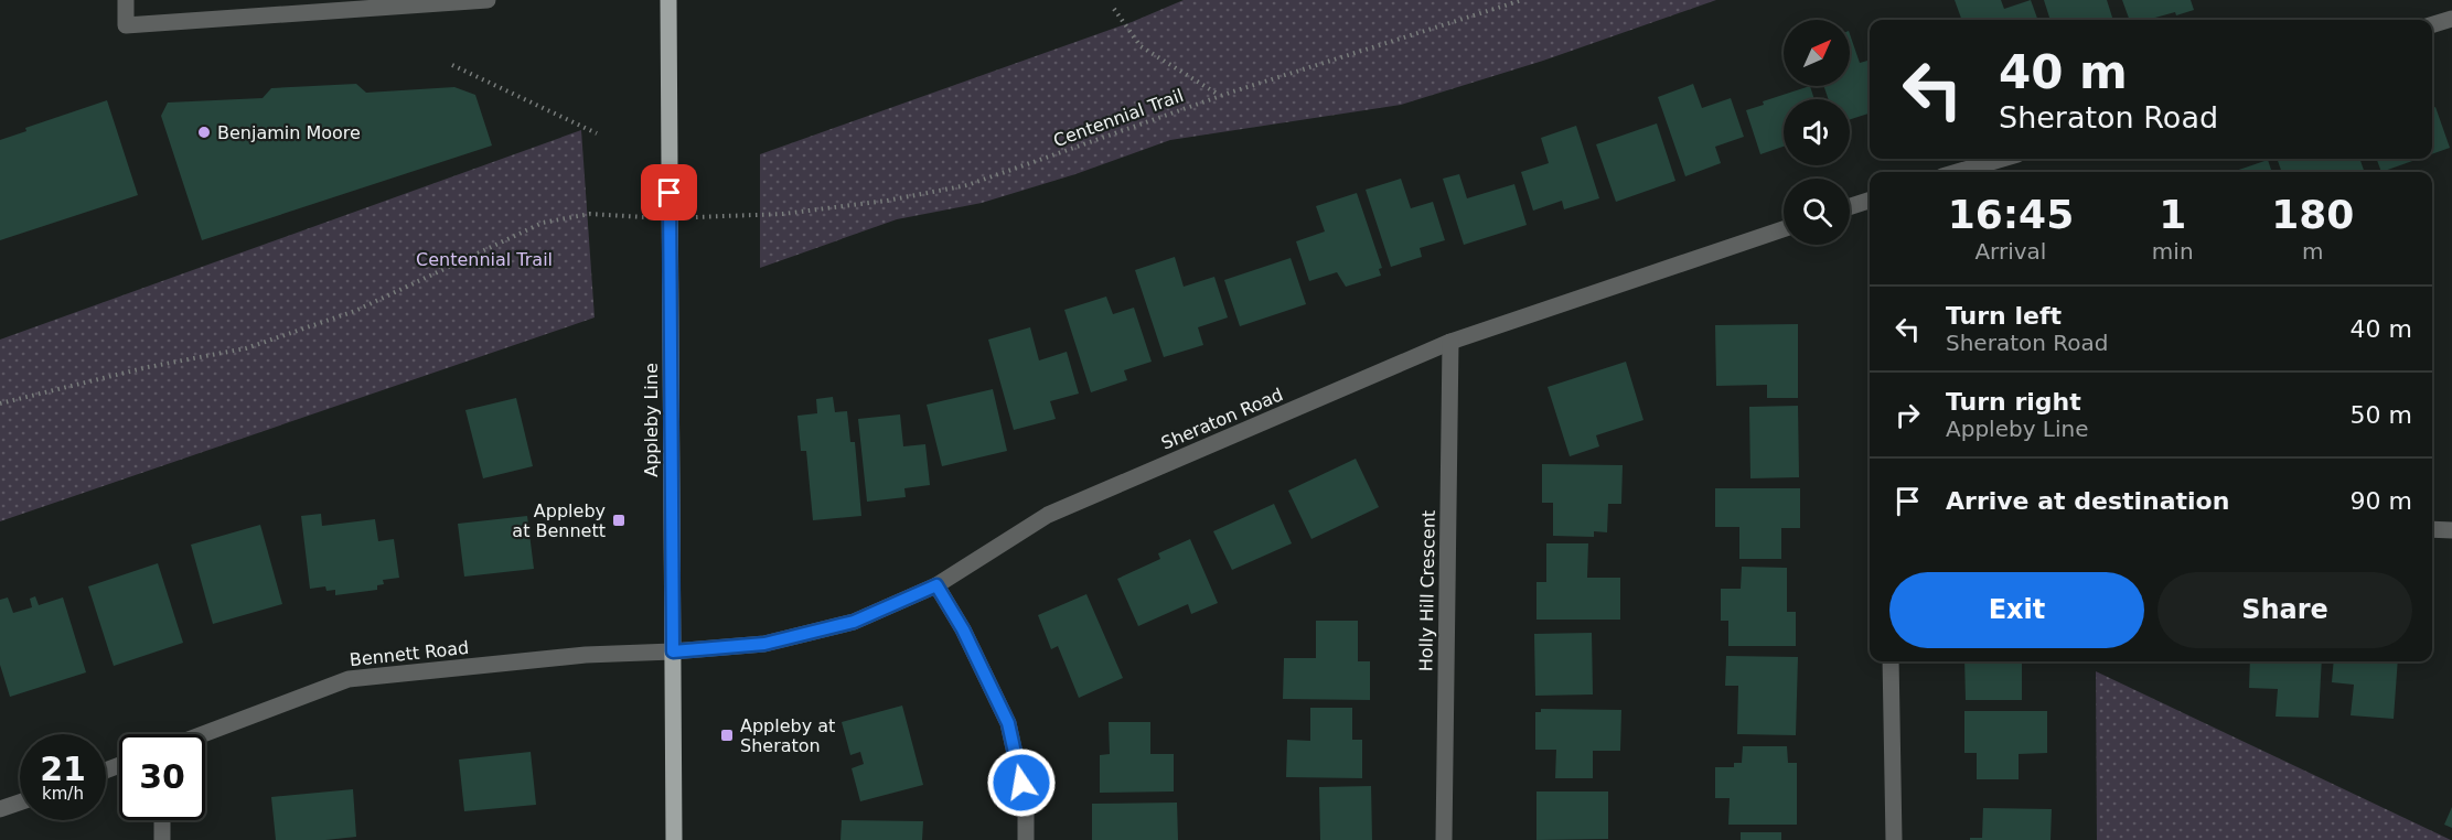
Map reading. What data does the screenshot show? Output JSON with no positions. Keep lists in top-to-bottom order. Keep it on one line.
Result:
{"streets":{"main road":["Appleby Line"],"street":["Sheraton Road","Holly Hill Crescent","Bennett Road"],"path":["Centennial Trail"]},"crossings":[["Sheraton Road","Appleby Line"],["Sheraton Road","Holly Hill Crescent"],["Sheraton Road","Bennett Road"],["Appleby Line","Bennett Road"]],"parks":["Centennial Trail"],"places":{"other":["Benjamin Moore"],"transit":["Appleby at Bennett","Appleby at Sheraton"]},"north":"top right","page":{"turn":["40 m","Sheraton Road"],"eta":["16:45","Arrival","1","min","180","m"],"list":[{"name":"Turn left","note":"Sheraton Road","value":"40 m"},{"name":"Turn right","note":"Appleby Line","value":"50 m"},{"name":"Arrive at destination","value":"90 m"}],"buttons":["Exit","Share"],"speed":"21 km/h","limit":"30"}}
